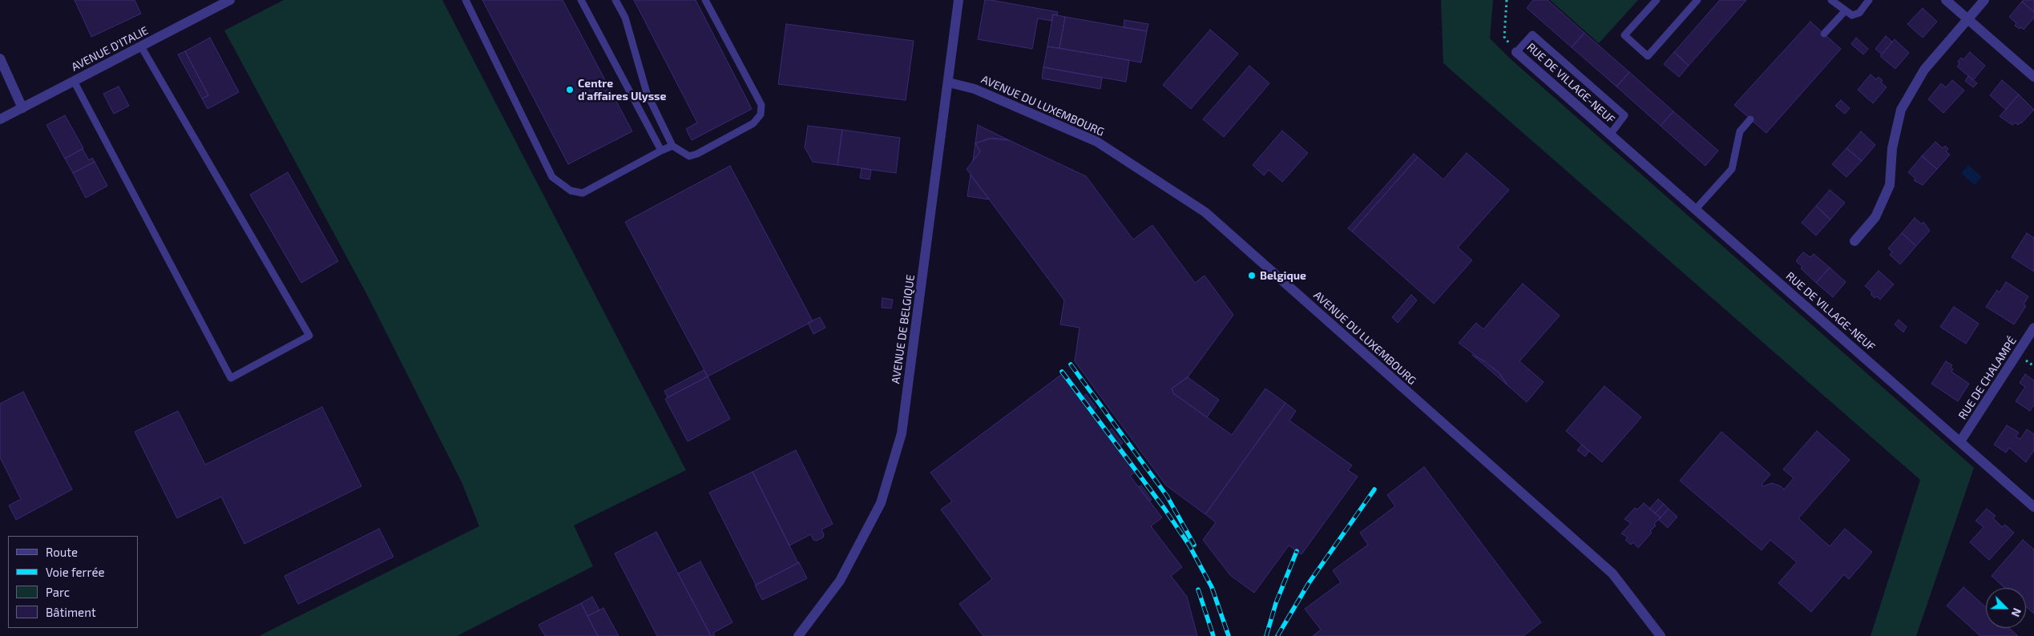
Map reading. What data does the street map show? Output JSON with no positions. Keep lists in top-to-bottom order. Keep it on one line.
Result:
{"streets":{"street":["AVENUE D'ITALIE","RUE DE VILLAGE-NEUF","AVENUE DU LUXEMBOURG","AVENUE DE BELGIQUE","RUE DE CHALAMPÉ"]},"crossings":[["RUE DE VILLAGE-NEUF","RUE DE CHALAMPÉ"],["AVENUE DU LUXEMBOURG","AVENUE DE BELGIQUE"]],"places":["Centre d'affaires Ulysse","Belgique"],"legend":["Route","Voie ferrée","Parc","Bâtiment"],"north":"bottom right"}
